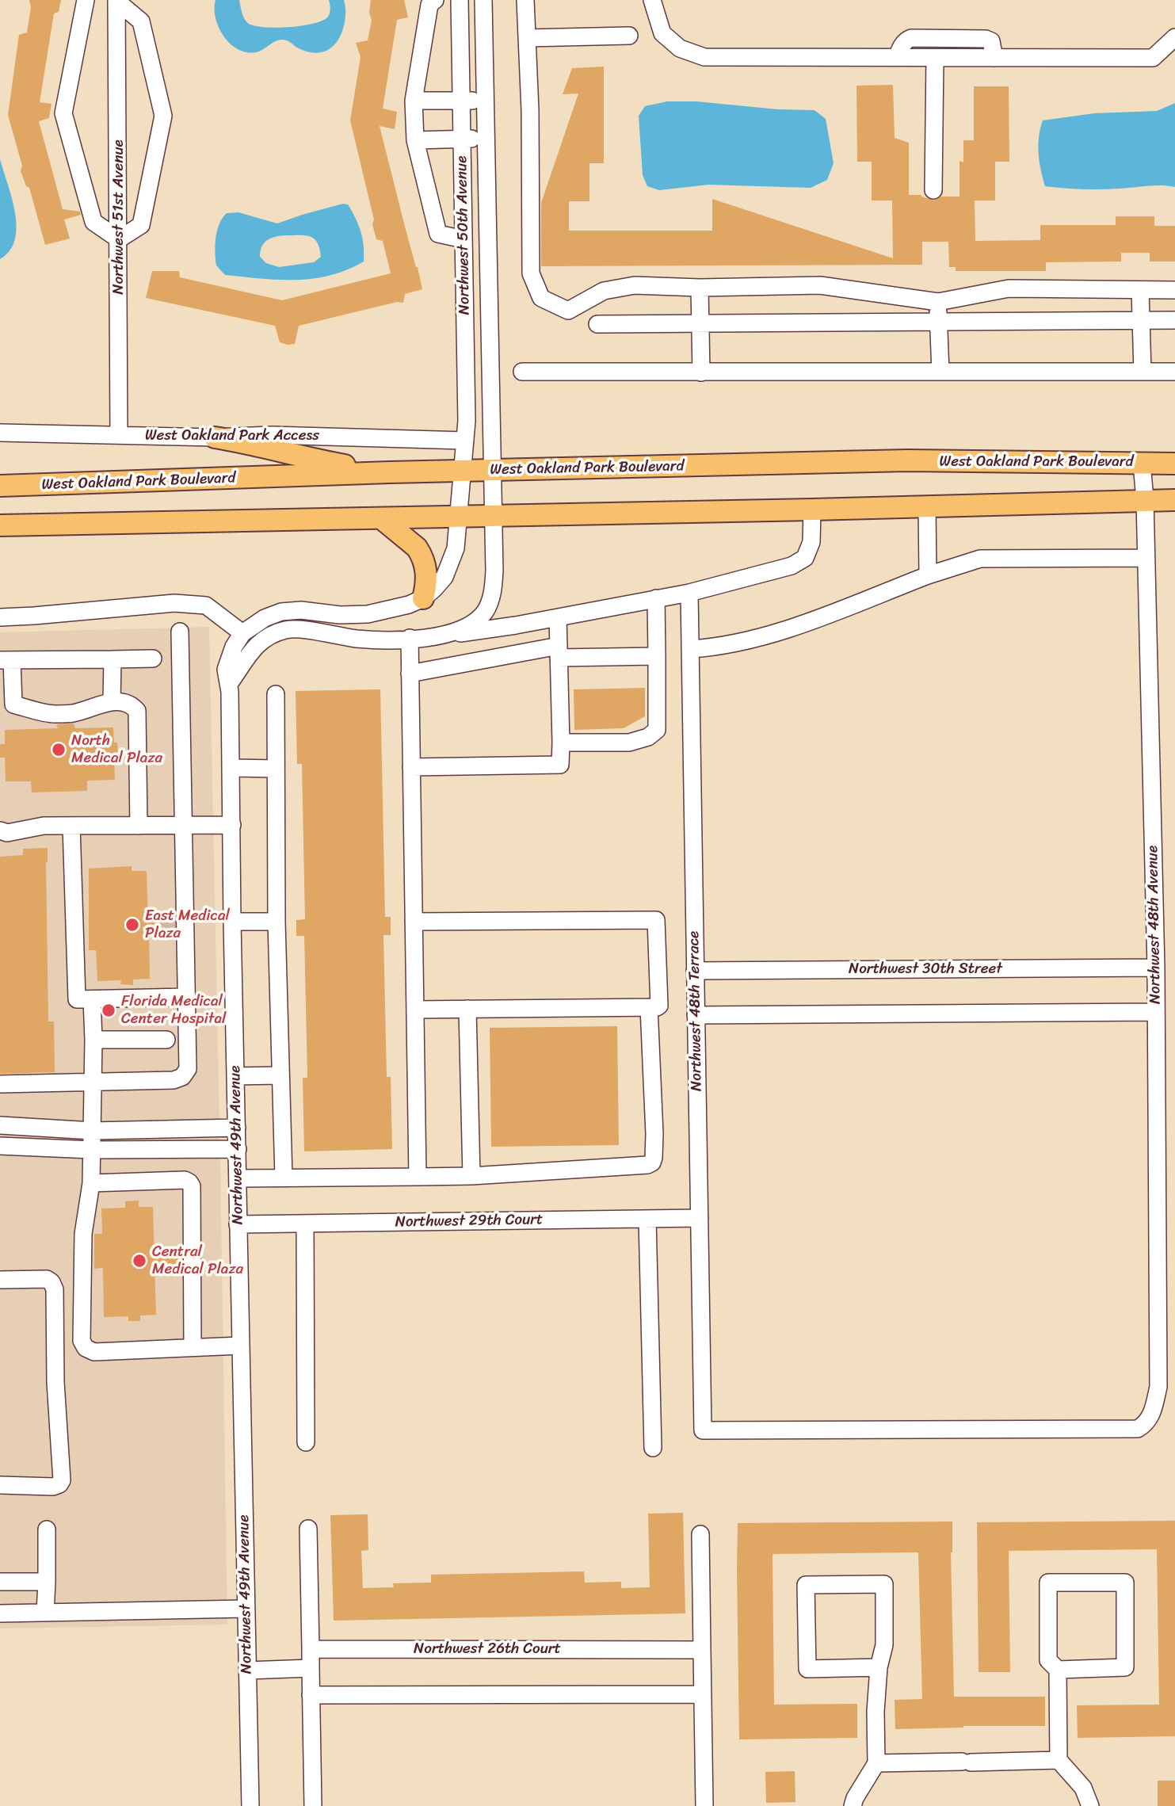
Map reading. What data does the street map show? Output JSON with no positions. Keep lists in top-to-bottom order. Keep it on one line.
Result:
{"streets":{"main road":["West Oakland Park Boulevard"],"street":["Northwest 51st Avenue","Northwest 50th Avenue","West Oakland Park Access","Northwest 48th Avenue","Northwest 30th Street","Northwest 48th Terrace","Northwest 49th Avenue","Northwest 29th Court","Northwest 26th Court"]},"crossings":[["Northwest 51st Avenue","West Oakland Park Access"],["Northwest 50th Avenue","West Oakland Park Access"],["Northwest 50th Avenue","West Oakland Park Boulevard"],["Northwest 50th Avenue","Northwest 49th Avenue"],["West Oakland Park Boulevard","Northwest 48th Avenue"],["West Oakland Park Boulevard","Northwest 49th Avenue"],["Northwest 48th Avenue","Northwest 30th Street"],["Northwest 48th Avenue","Northwest 48th Terrace"],["Northwest 30th Street","Northwest 48th Terrace"],["Northwest 48th Terrace","Northwest 29th Court"],["Northwest 49th Avenue","Northwest 29th Court"]],"places":["North Medical Plaza","East Medical Plaza","Florida Medical Center Hospital","Central Medical Plaza"]}
